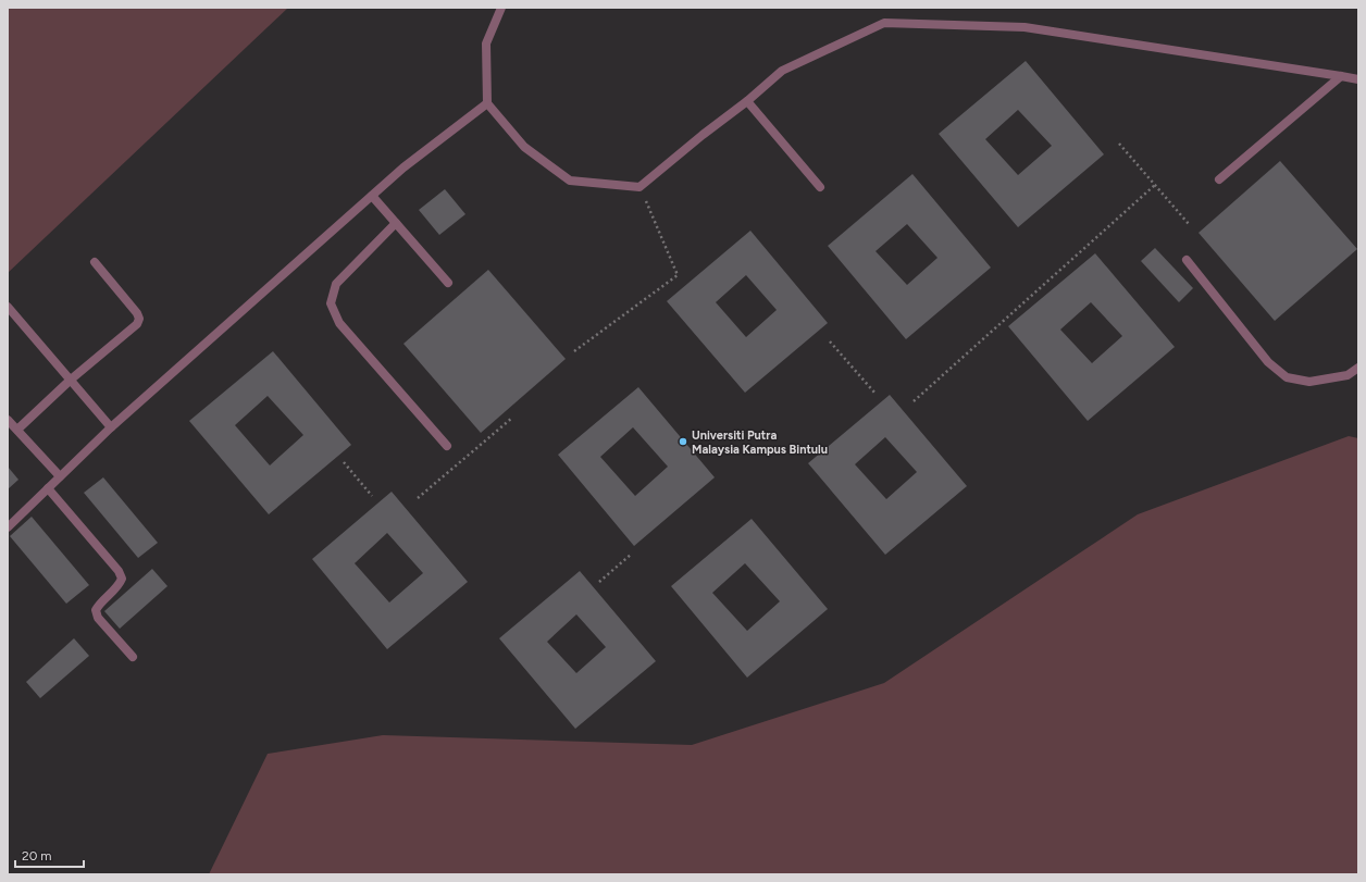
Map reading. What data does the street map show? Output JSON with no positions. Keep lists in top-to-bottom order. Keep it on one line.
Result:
{"places":["Universiti Putra Malaysia Kampus Bintulu"],"scale_bar":"20 m"}
